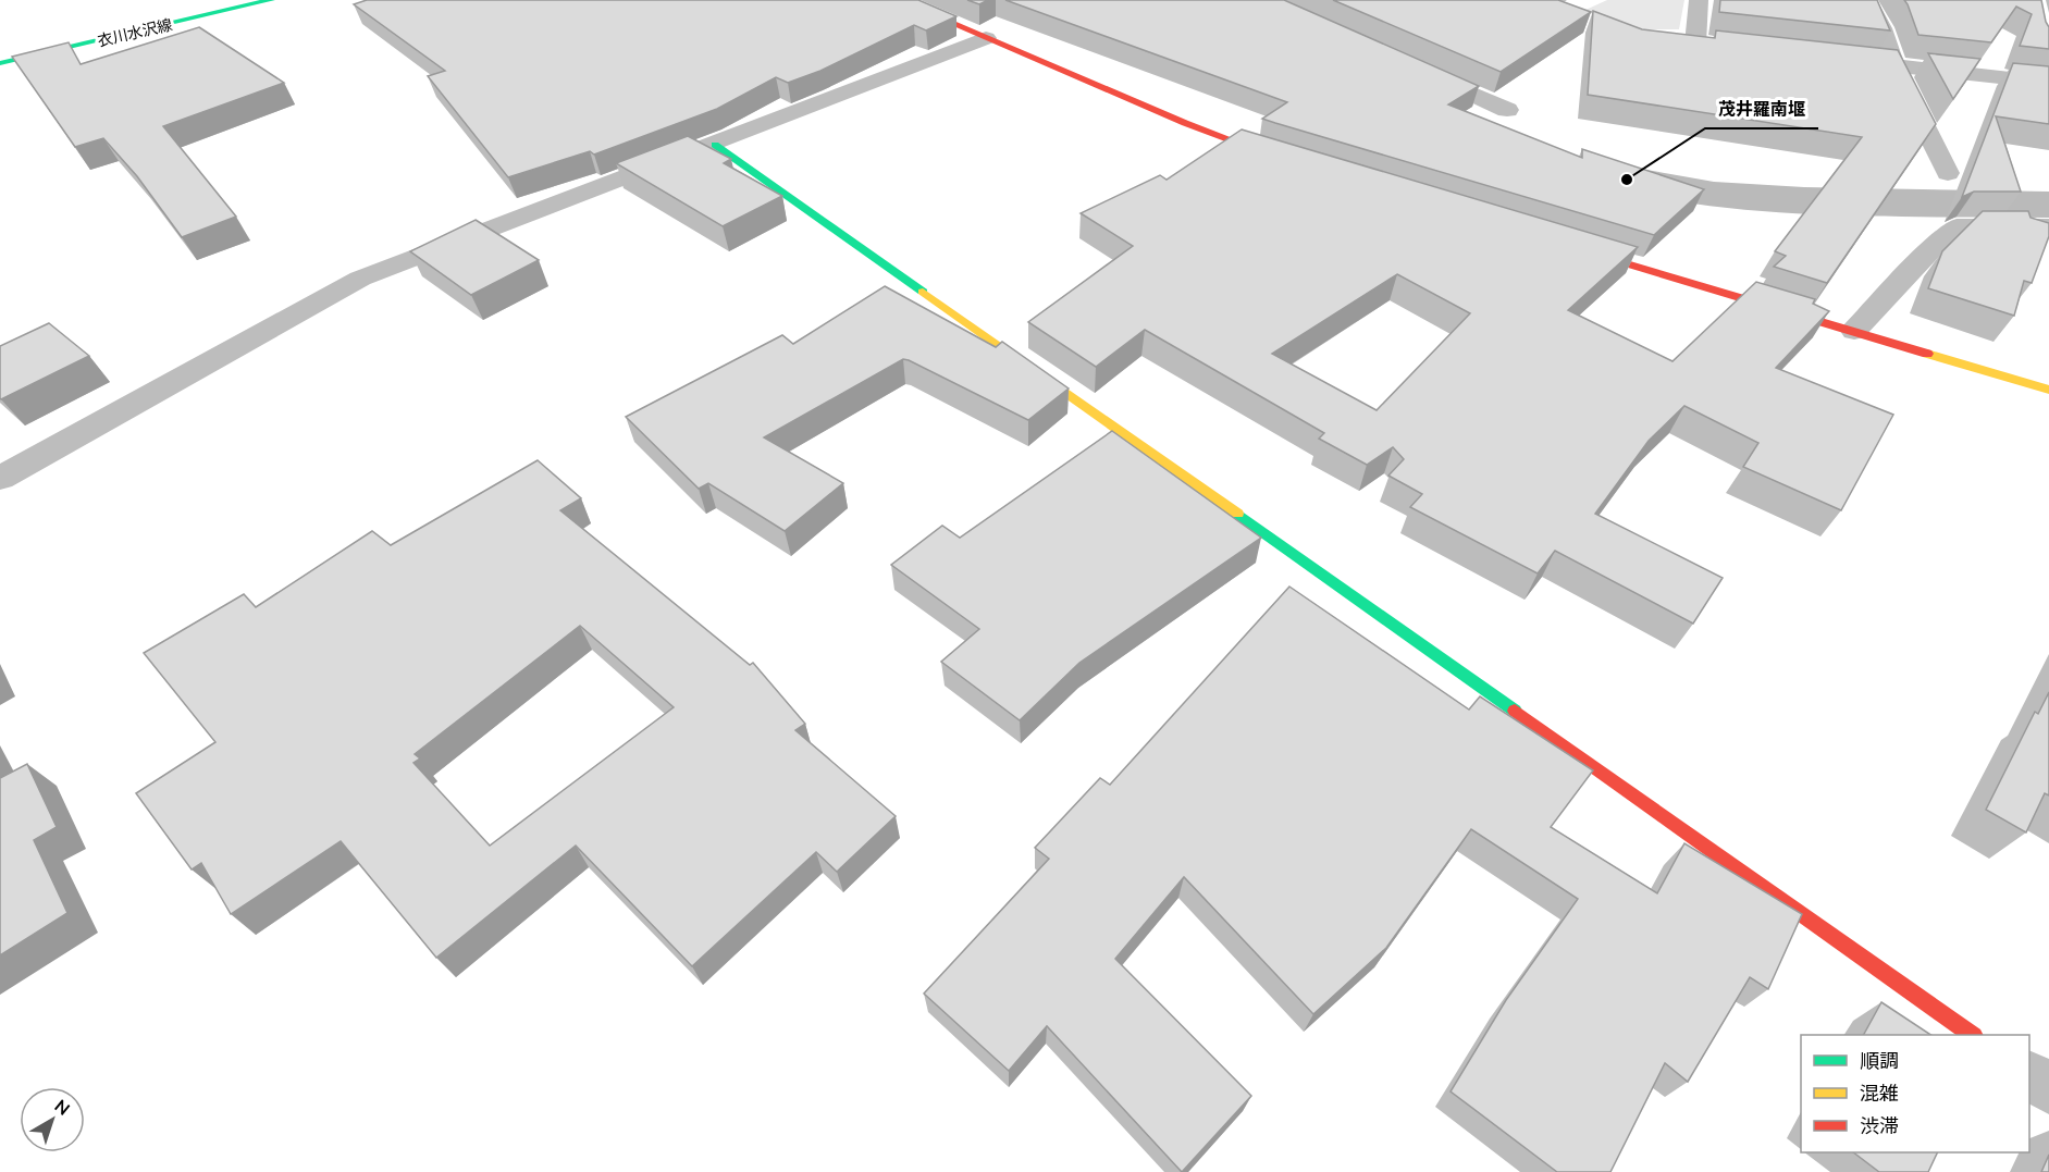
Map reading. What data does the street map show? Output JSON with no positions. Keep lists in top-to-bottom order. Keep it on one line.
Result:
{"streets":{"street":["衣川水沢線"]},"places":["茂井羅南堰"],"legend":["順調","混雑","渋滞"],"north":"top right"}
